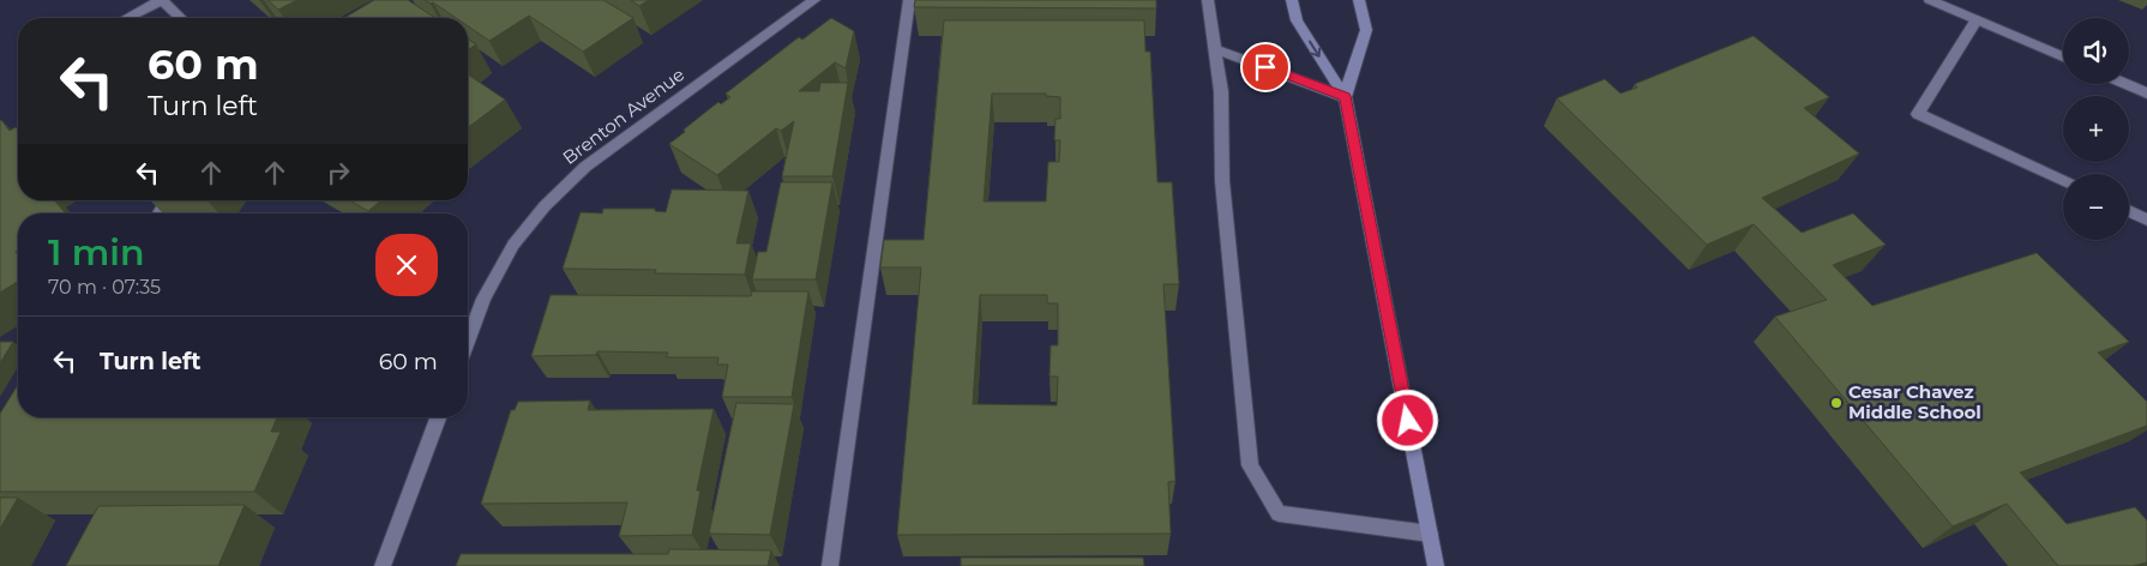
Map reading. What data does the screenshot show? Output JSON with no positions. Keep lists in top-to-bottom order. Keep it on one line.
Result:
{"streets":{"street":["Brenton Avenue"]},"places":["Cesar Chavez Middle School"],"page":{"map_buttons":["+","−"],"turn":["60 m","Turn left"],"heading":["1 min","70 m · 07:35"],"list":[{"name":"Turn left","value":"60 m"}]}}
